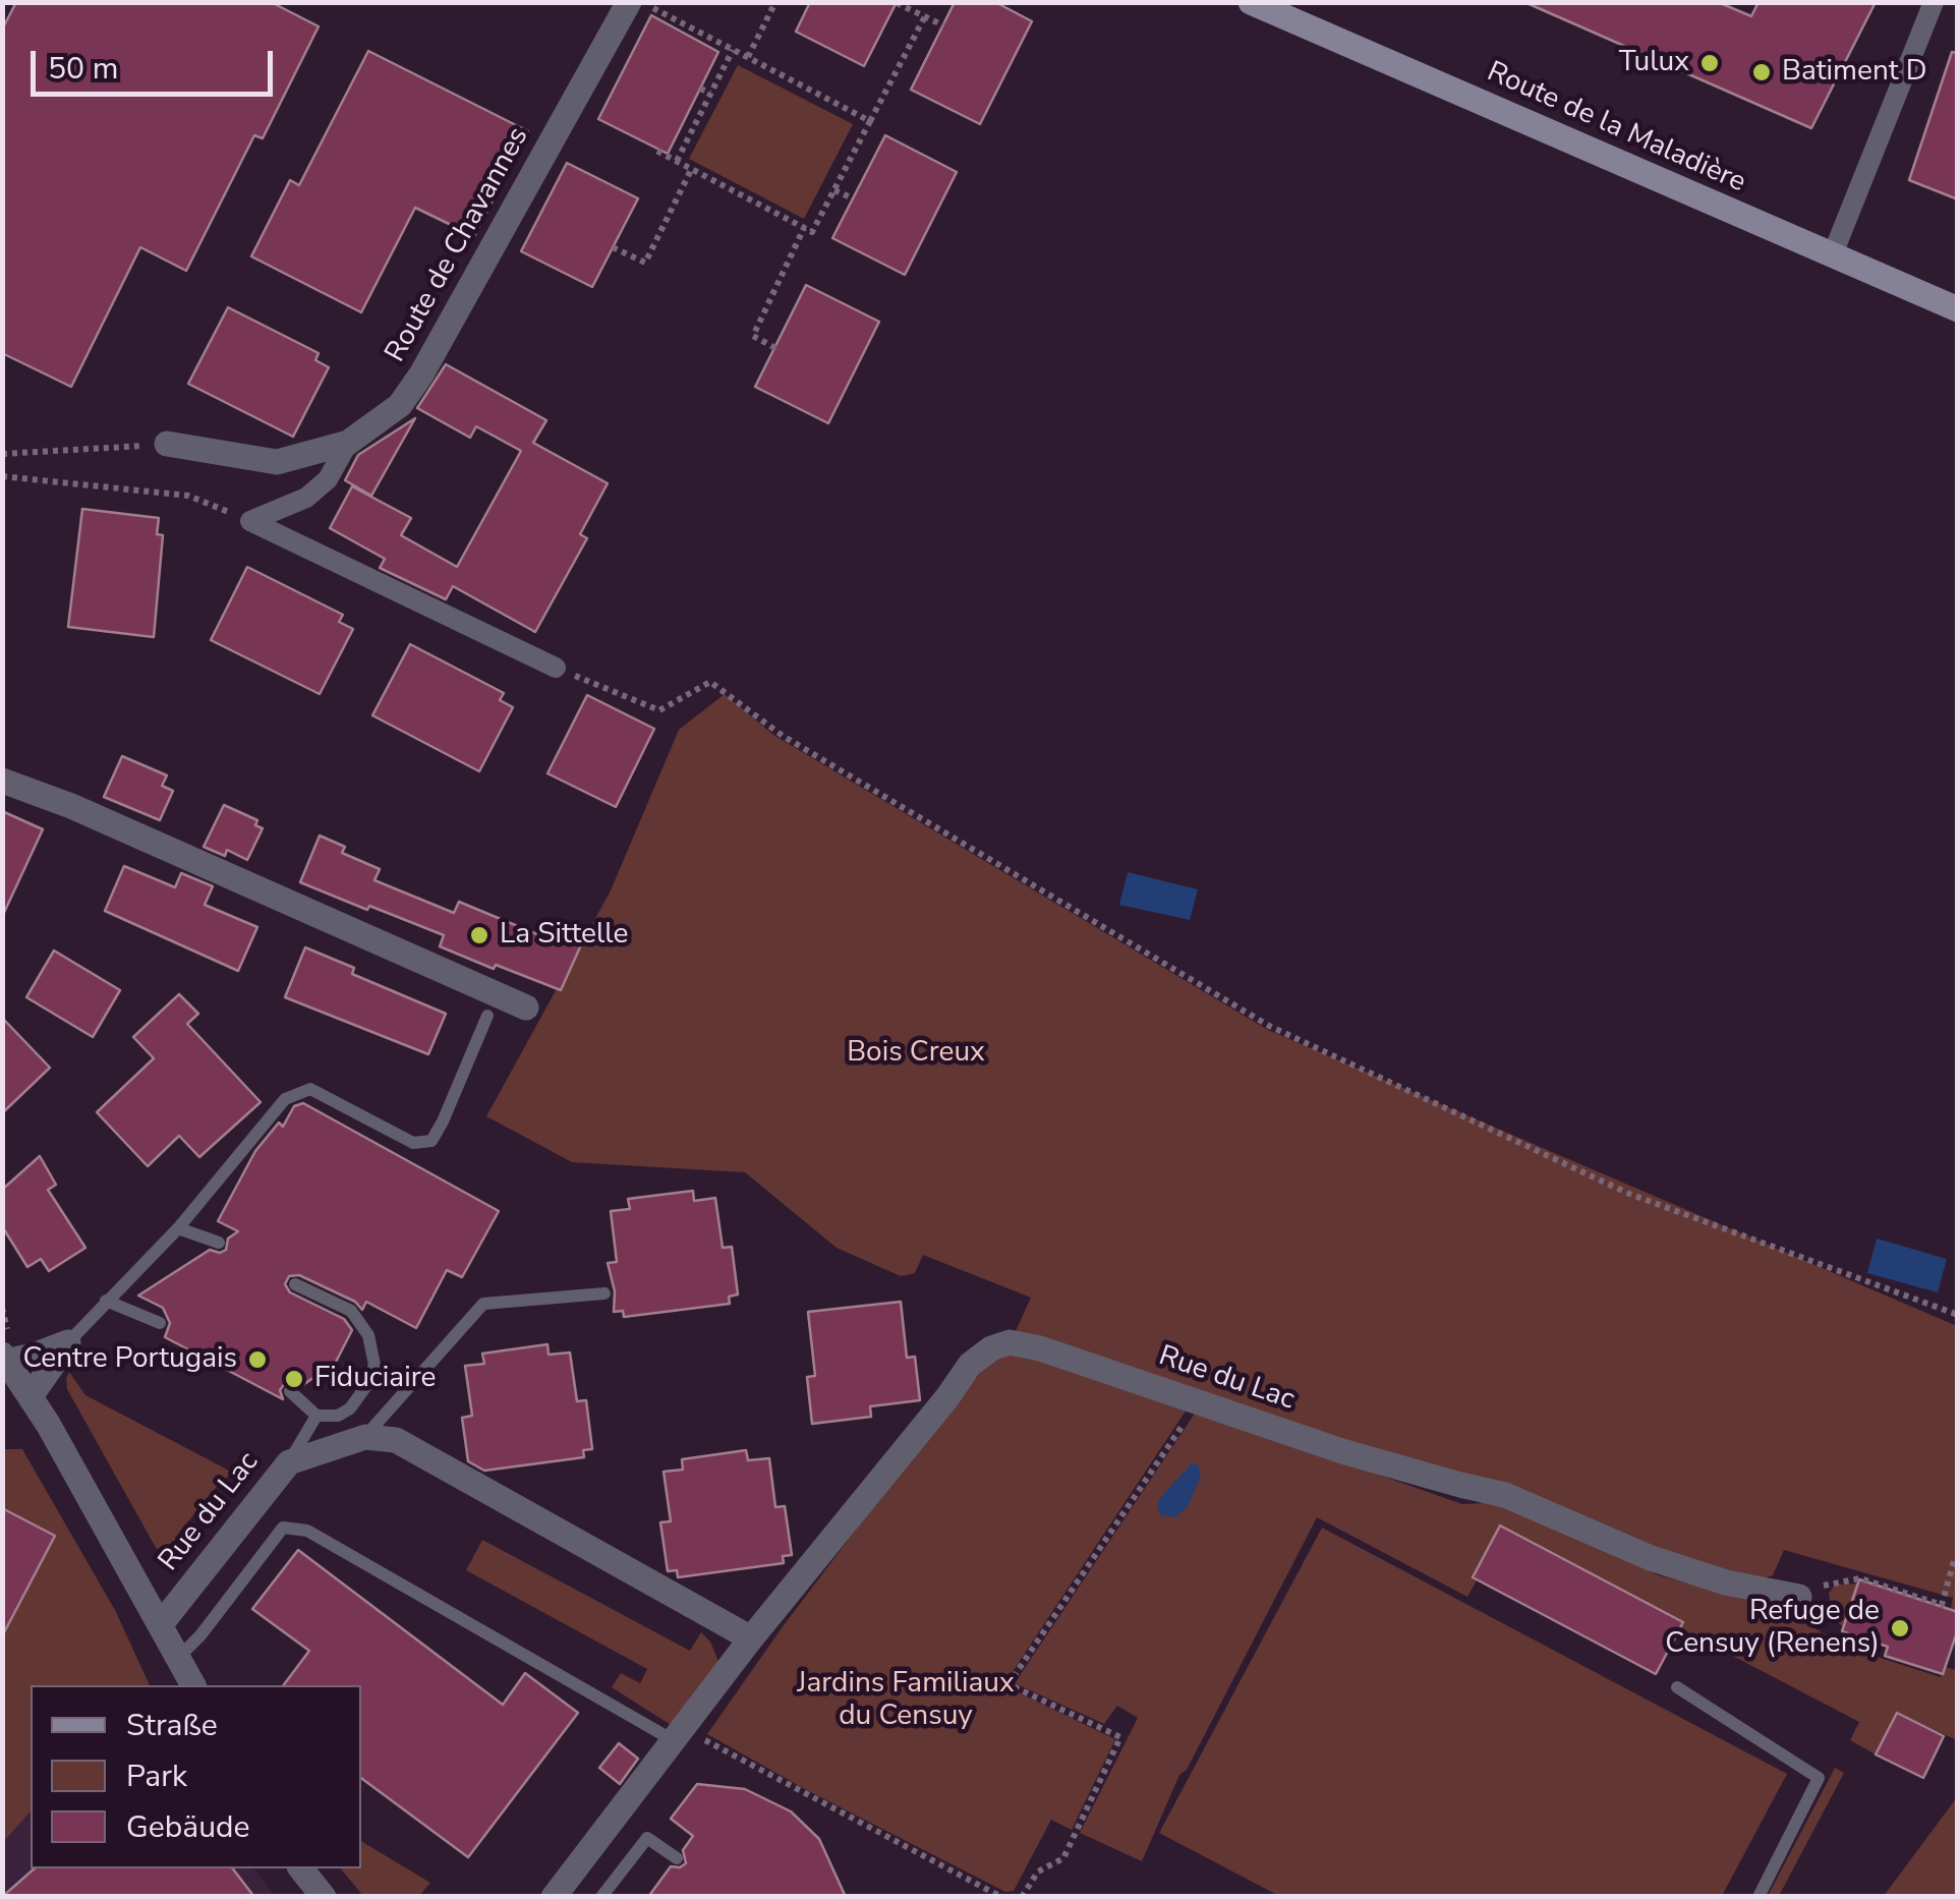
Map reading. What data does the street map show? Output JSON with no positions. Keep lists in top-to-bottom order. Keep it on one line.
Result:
{"streets":{"main road":["Route de la Maladière"],"street":["Route de Chavannes","Rue du Lac"]},"parks":["Bois Creux","Jardins Familiaux du Censuy"],"places":["Tulux","Batiment D","La Sittelle","Centre Portugais","Fiduciaire","Refuge de Censuy (Renens)"],"legend":["Straße","Park","Gebäude"],"scale_bar":"50 m"}
